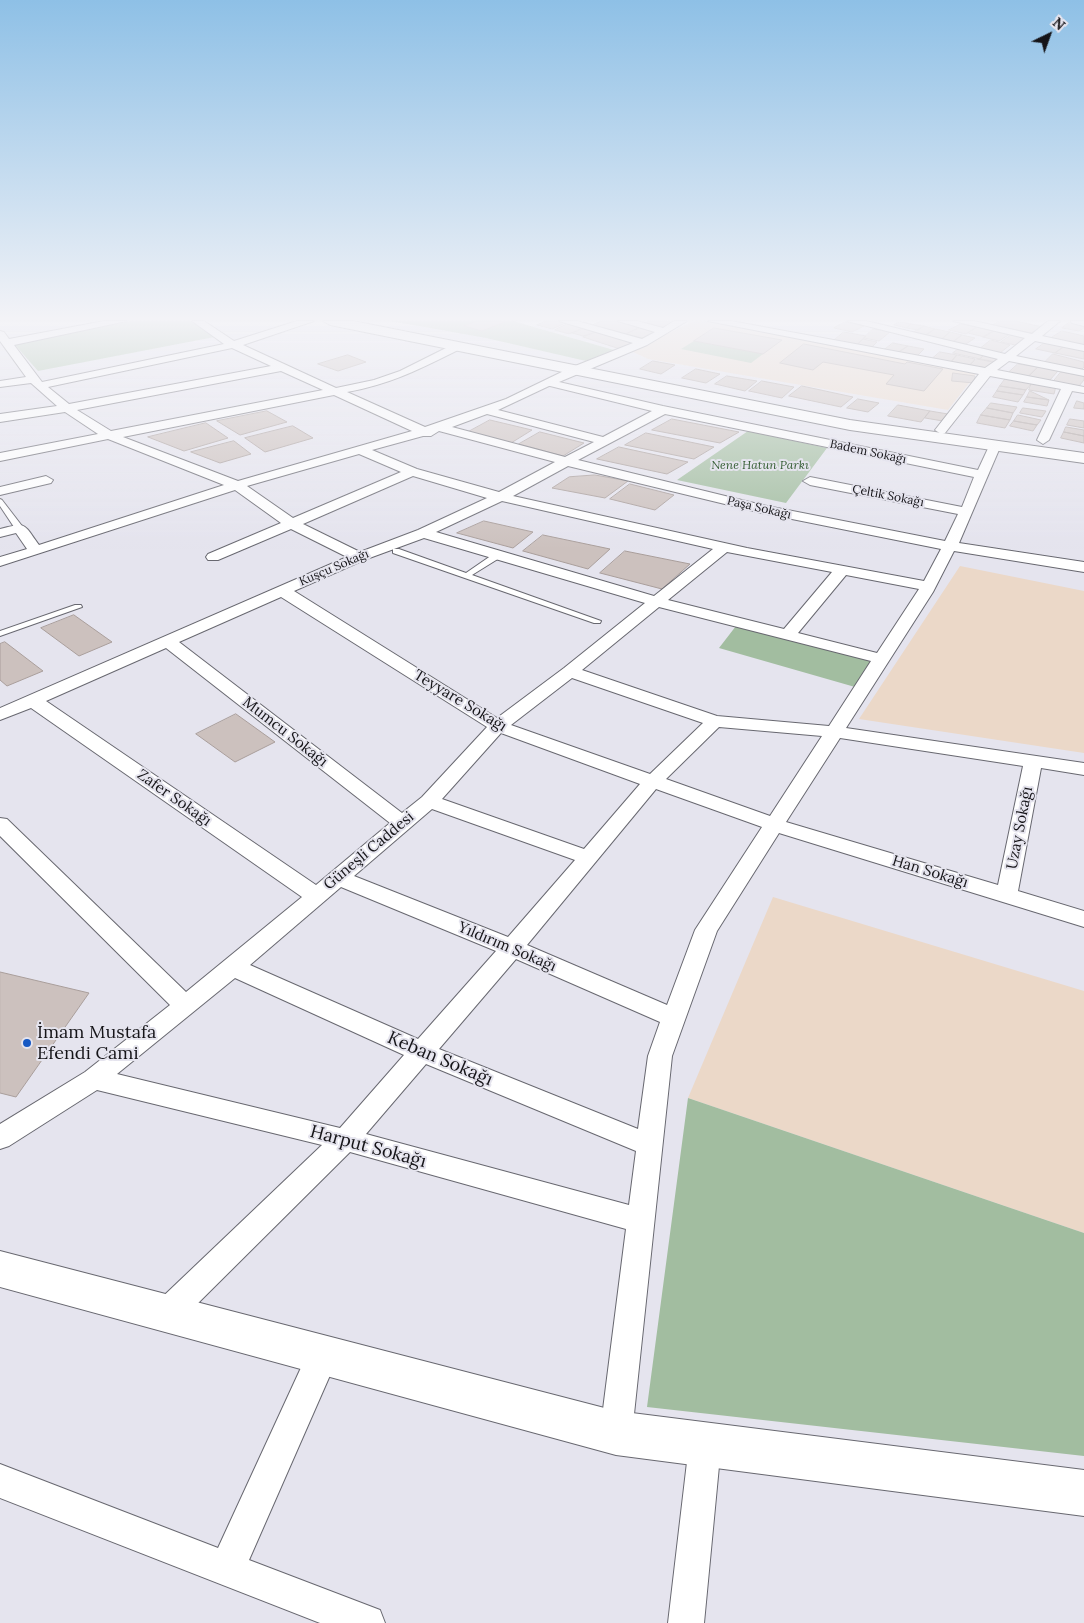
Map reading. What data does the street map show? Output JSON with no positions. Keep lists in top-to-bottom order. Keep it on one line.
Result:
{"streets":{"street":["Badem Sokağı","Çeltik Sokağı","Paşa Sokağı","Kuşçu Sokağı","Teyyare Sokağı","Mumcu Sokağı","Zafer Sokağı","Uzay Sokağı","Güneşli Caddesi","Han Sokağı","Yıldırım Sokağı","Keban Sokağı","Harput Sokağı"]},"crossings":[["Badem Sokağı","Kuşçu Sokağı"],["Paşa Sokağı","Kuşçu Sokağı"],["Kuşçu Sokağı","Teyyare Sokağı"],["Kuşçu Sokağı","Mumcu Sokağı"],["Kuşçu Sokağı","Zafer Sokağı"],["Teyyare Sokağı","Güneşli Caddesi"],["Teyyare Sokağı","Han Sokağı"],["Mumcu Sokağı","Güneşli Caddesi"],["Zafer Sokağı","Güneşli Caddesi"],["Uzay Sokağı","Han Sokağı"],["Güneşli Caddesi","Yıldırım Sokağı"],["Güneşli Caddesi","Keban Sokağı"],["Güneşli Caddesi","Harput Sokağı"]],"parks":["Nene Hatun Parkı"],"places":["İmam Mustafa Efendi Cami"],"north":"top right"}
